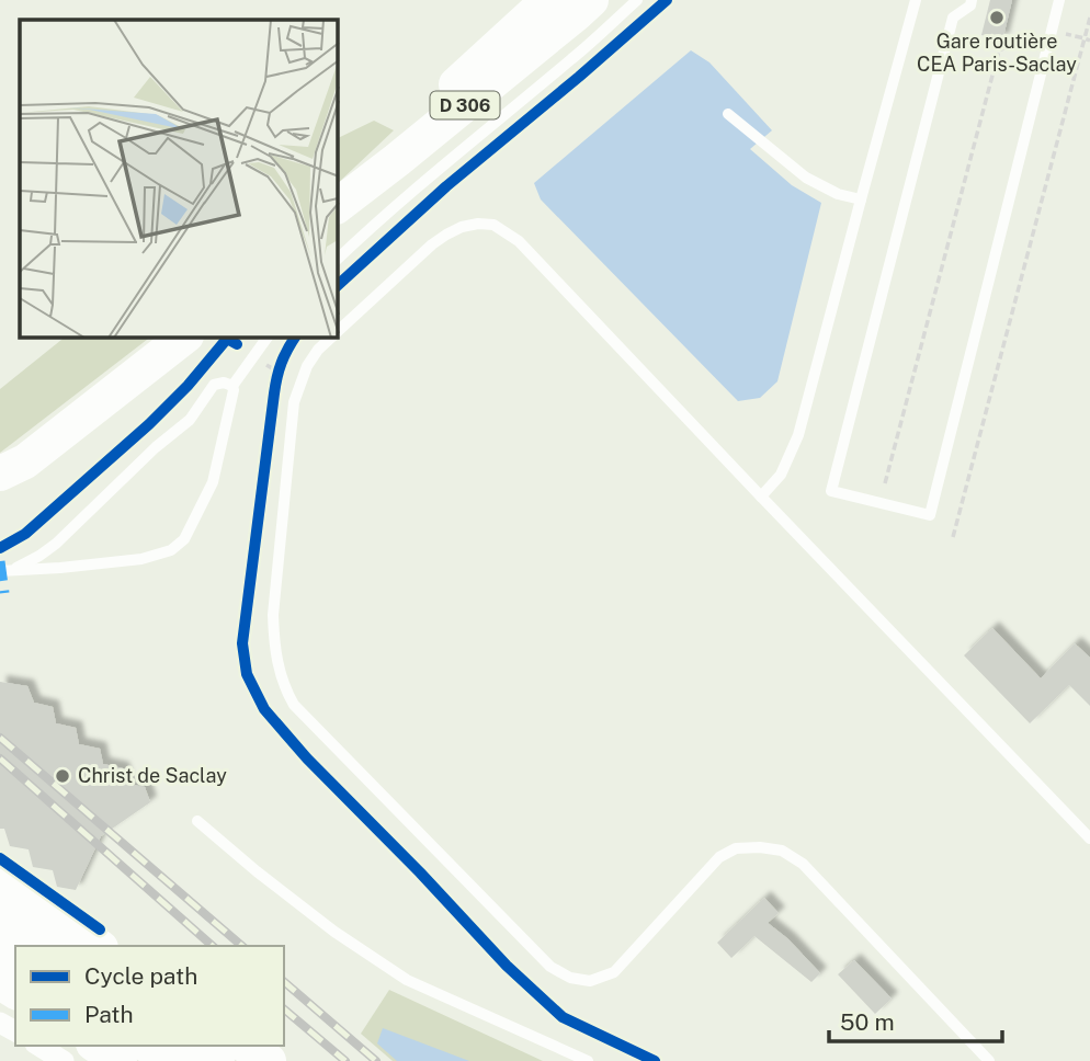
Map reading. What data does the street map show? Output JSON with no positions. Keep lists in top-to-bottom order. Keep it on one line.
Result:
{"streets":{"main road":["D 306"]},"places":["Gare routière CEA Paris-Saclay","Christ de Saclay"],"legend":["Cycle path","Path"],"scale_bar":"50 m"}
